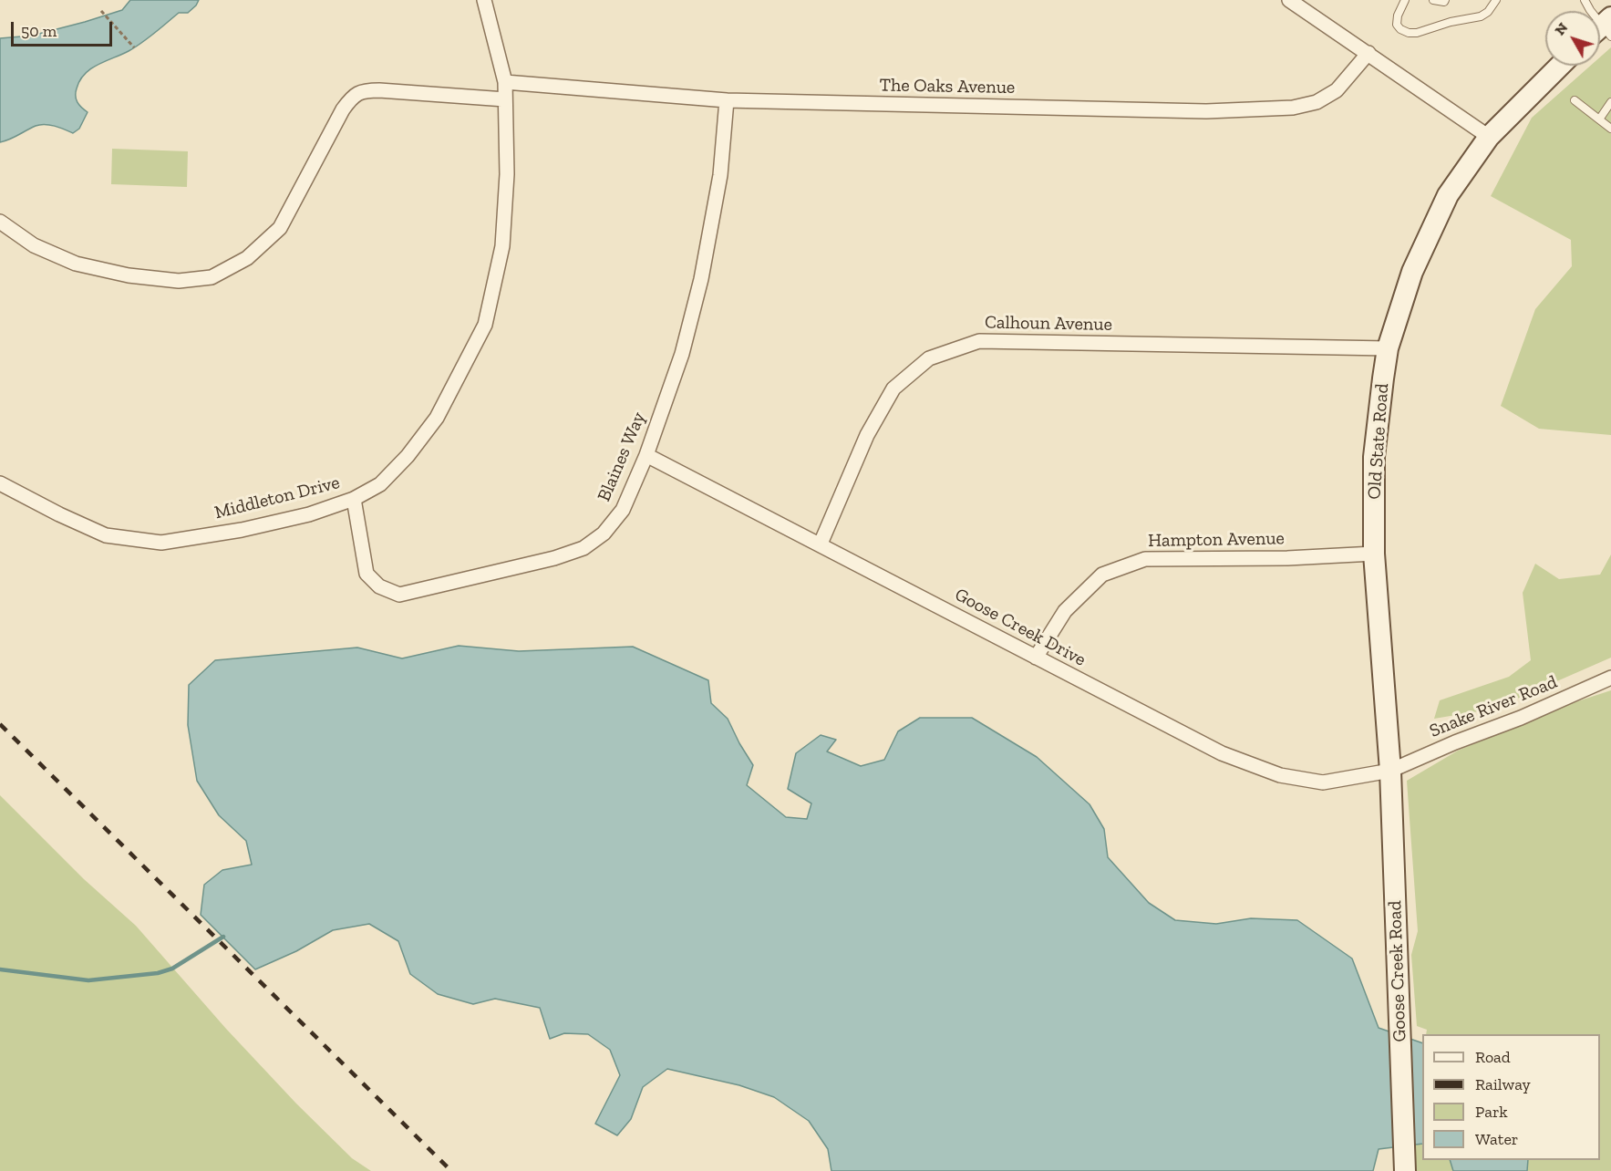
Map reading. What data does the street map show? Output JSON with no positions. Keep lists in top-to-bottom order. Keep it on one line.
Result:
{"streets":{"main road":["Old State Road","Goose Creek Road"],"street":["The Oaks Avenue","Calhoun Avenue","Blaines Way","Middleton Drive","Hampton Avenue","Goose Creek Drive","Snake River Road"]},"crossings":[["The Oaks Avenue","Blaines Way"],["The Oaks Avenue","Middleton Drive"],["Calhoun Avenue","Old State Road"],["Calhoun Avenue","Goose Creek Drive"],["Old State Road","Hampton Avenue"],["Old State Road","Goose Creek Drive"],["Old State Road","Snake River Road"],["Old State Road","Goose Creek Road"],["Blaines Way","Middleton Drive"],["Blaines Way","Goose Creek Drive"],["Hampton Avenue","Goose Creek Drive"],["Goose Creek Drive","Snake River Road"],["Goose Creek Drive","Goose Creek Road"],["Snake River Road","Goose Creek Road"]],"legend":["Road","Railway","Park","Water"],"scale_bar":"50 m","north":"top left"}
